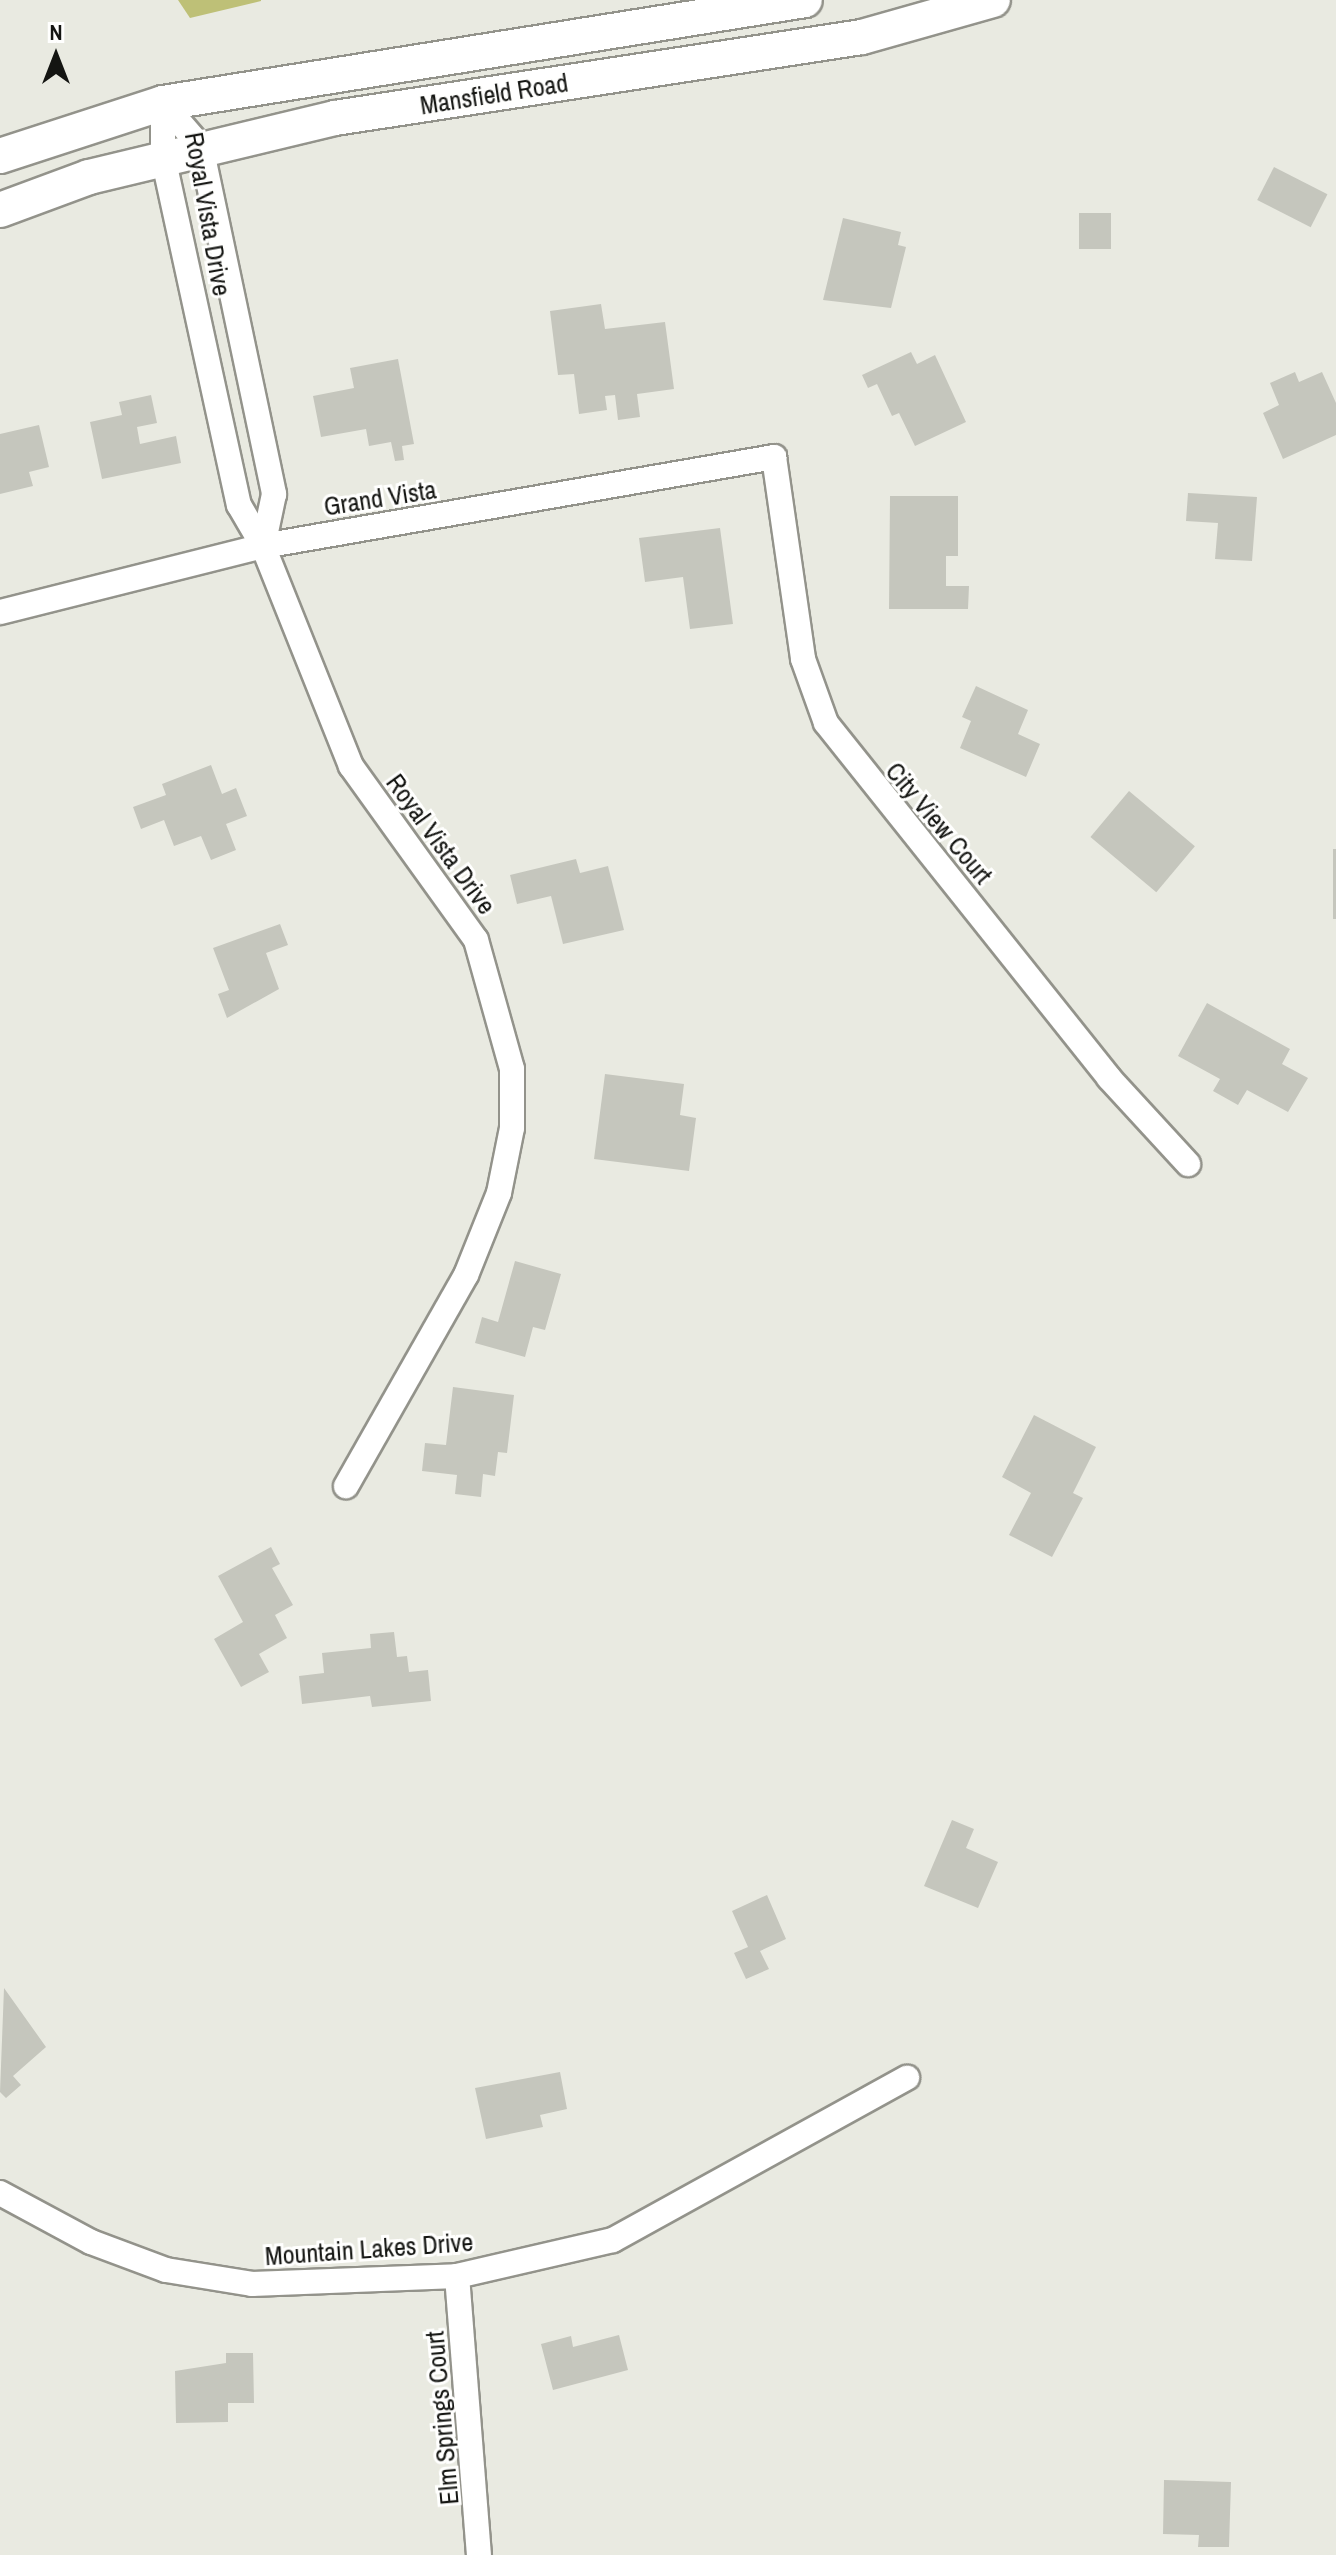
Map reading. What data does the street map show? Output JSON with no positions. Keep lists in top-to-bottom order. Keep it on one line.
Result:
{"streets":{"main road":["Mansfield Road"],"street":["Royal Vista Drive","Grand Vista","City View Court","Mountain Lakes Drive","Elm Springs Court"]},"crossings":[["Mansfield Road","Royal Vista Drive"],["Royal Vista Drive","Grand Vista"],["Grand Vista","City View Court"],["Mountain Lakes Drive","Elm Springs Court"]],"north":"top"}
